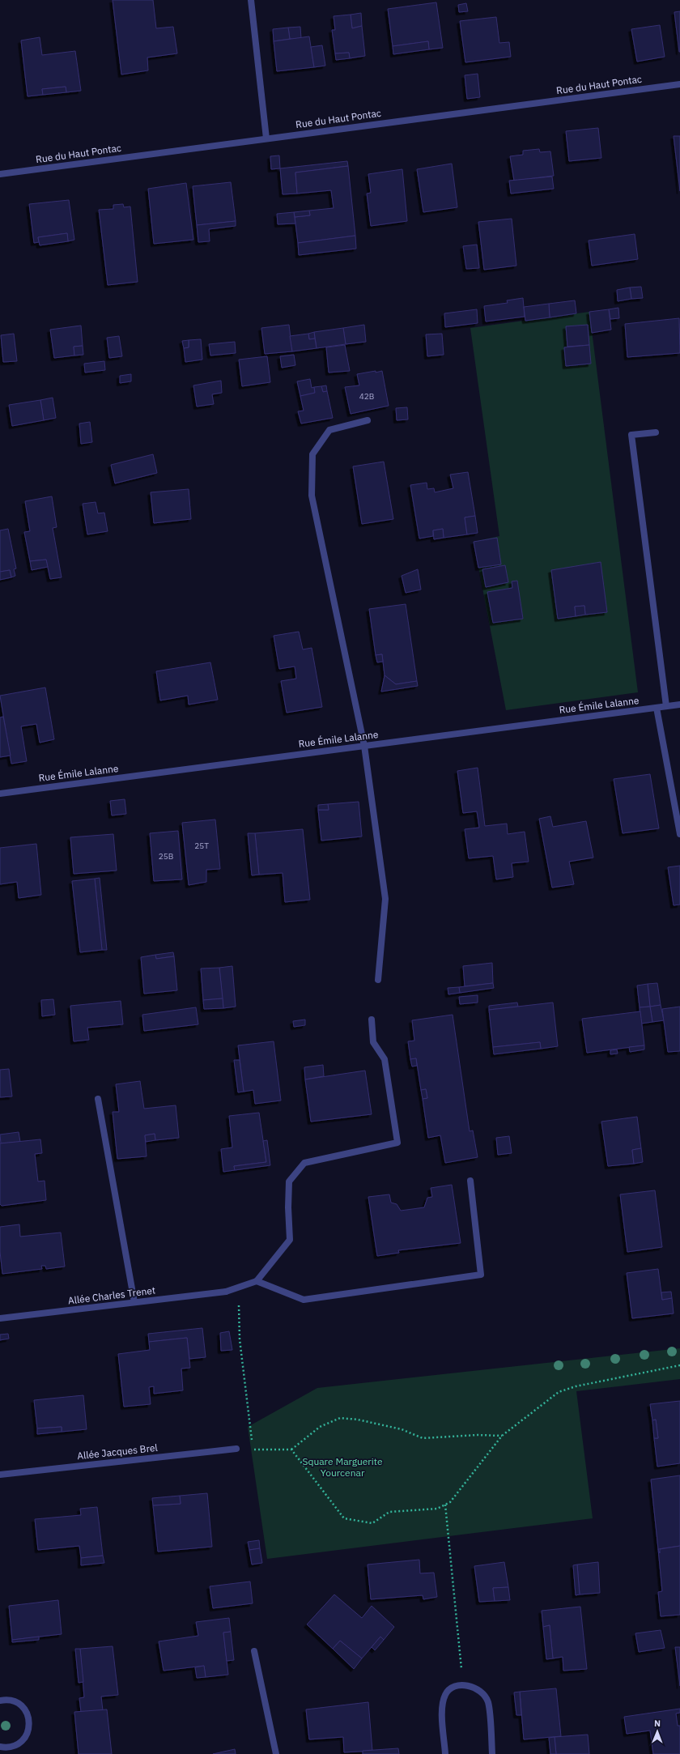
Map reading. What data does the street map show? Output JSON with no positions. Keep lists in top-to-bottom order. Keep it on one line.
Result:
{"streets":{"street":["Rue du Haut Pontac","Rue Émile Lalanne","Allée Charles Trenet","Allée Jacques Brel"]},"parks":["Square Marguerite Yourcenar"],"house_numbers":["42B","25T","25B"],"north":"top"}
